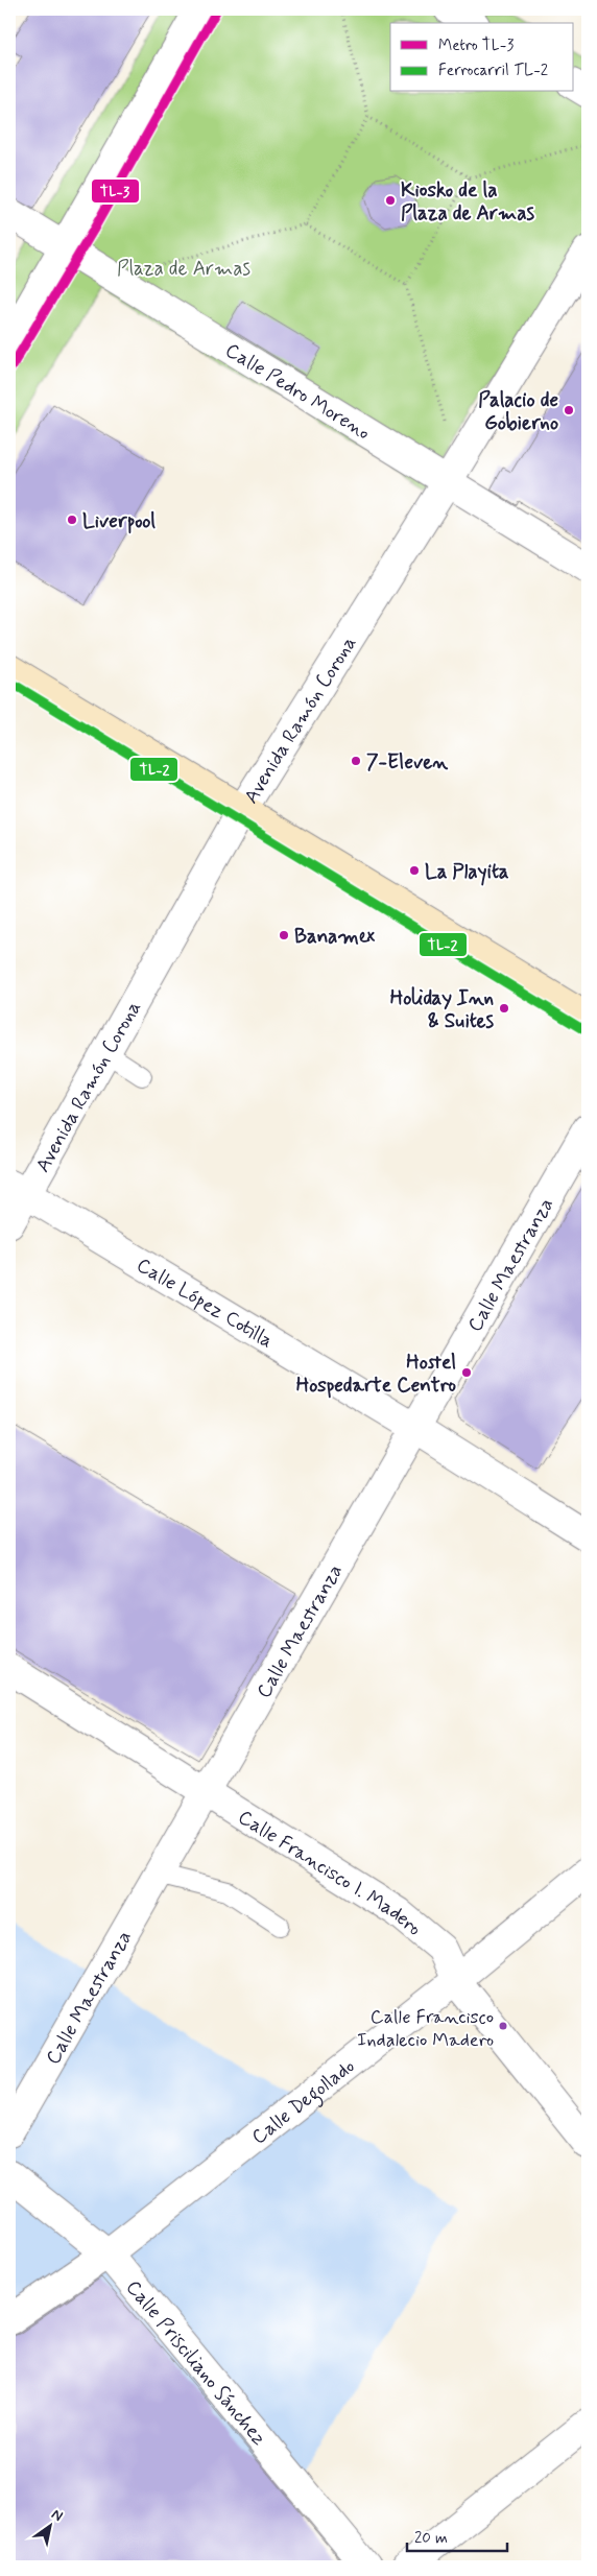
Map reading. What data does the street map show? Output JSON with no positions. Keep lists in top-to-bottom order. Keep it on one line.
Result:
{"streets":{"street":["Calle Pedro Moreno","Avenida Ramón Corona","Calle Maestranza","Calle López Cotilla","Calle Francisco I. Madero","Calle Degollado","Calle Prisciliano Sánchez"]},"crossings":[["Calle Pedro Moreno","Avenida Ramón Corona"],["Avenida Ramón Corona","Calle López Cotilla"],["Calle Maestranza","Calle López Cotilla"],["Calle Maestranza","Calle Francisco I. Madero"],["Calle Francisco I. Madero","Calle Degollado"],["Calle Degollado","Calle Prisciliano Sánchez"]],"parks":["Plaza de Armas"],"places":["Kiosko de la Plaza de Armas","Palacio de Gobierno","Liverpool","7-Eleven","La Playita","Banamex","Holiday Inn & Suites","Hostel Hospedarte Centro","Calle Francisco Indalecio Madero"],"lines":["metro line TL-3","rail line TL-2"],"legend":["Metro TL-3","Ferrocarril TL-2"],"scale_bar":"20 m","north":"top right"}
